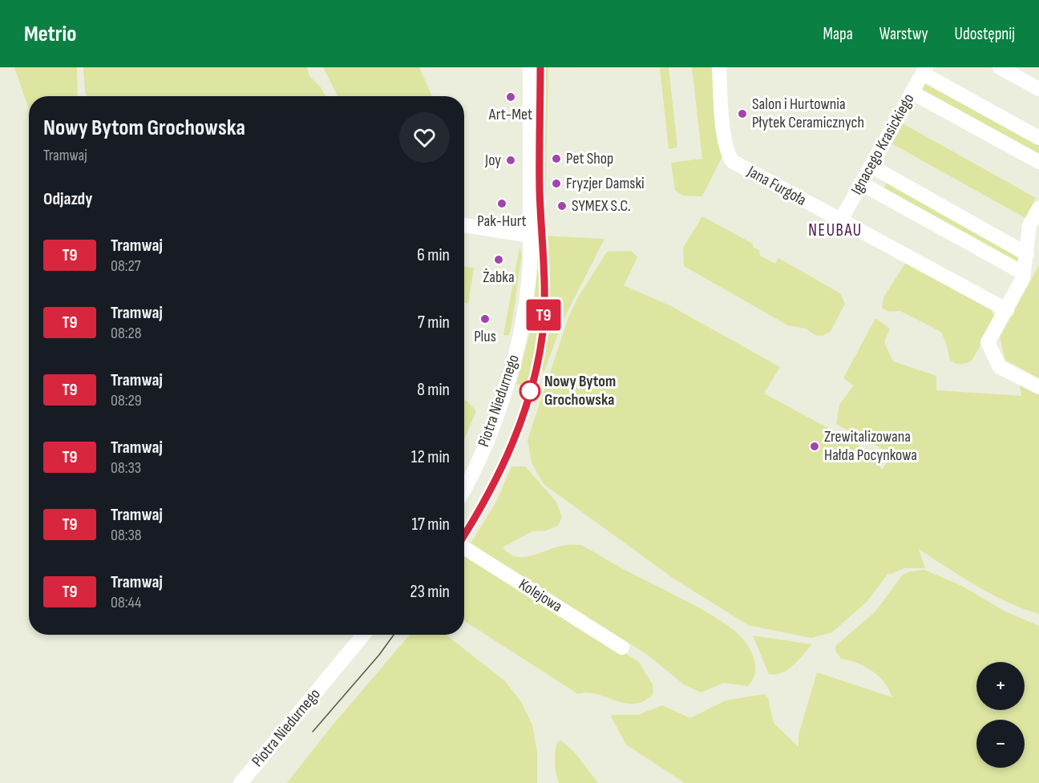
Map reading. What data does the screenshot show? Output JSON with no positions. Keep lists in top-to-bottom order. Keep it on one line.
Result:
{"streets":{"street":["Ignacego Krasickiego","Jana Furgoła","Piotra Niedurnego","Kolejowa"]},"crossings":[["Ignacego Krasickiego","Jana Furgoła"]],"districts":["NEUBAU"],"places":["Art-Met","Salon i Hurtownia Płytek Ceramicznych","Pet Shop","Joy","Fryzjer Damski","Pak-Hurt","SYMEX S.C.","Żabka","Plus","Nowy Bytom Grochowska","Zrewitalizowana Hałda Pocynkowa"],"lines":["tram line T9"],"page":{"header":"Metrio","nav":["Mapa","Warstwy","Udostępnij"],"on_map":"T9","heading":[["Nowy Bytom Grochowska","Tramwaj"],"Odjazdy"],"list":[{"mark":"T9","name":"Tramwaj","note":"08:27","value":"6 min"},{"mark":"T9","name":"Tramwaj","note":"08:28","value":"7 min"},{"mark":"T9","name":"Tramwaj","note":"08:29","value":"8 min"},{"mark":"T9","name":"Tramwaj","note":"08:33","value":"12 min"},{"mark":"T9","name":"Tramwaj","note":"08:38","value":"17 min"},{"mark":"T9","name":"Tramwaj","note":"08:44","value":"23 min"}],"map_buttons":["+","−"]}}
